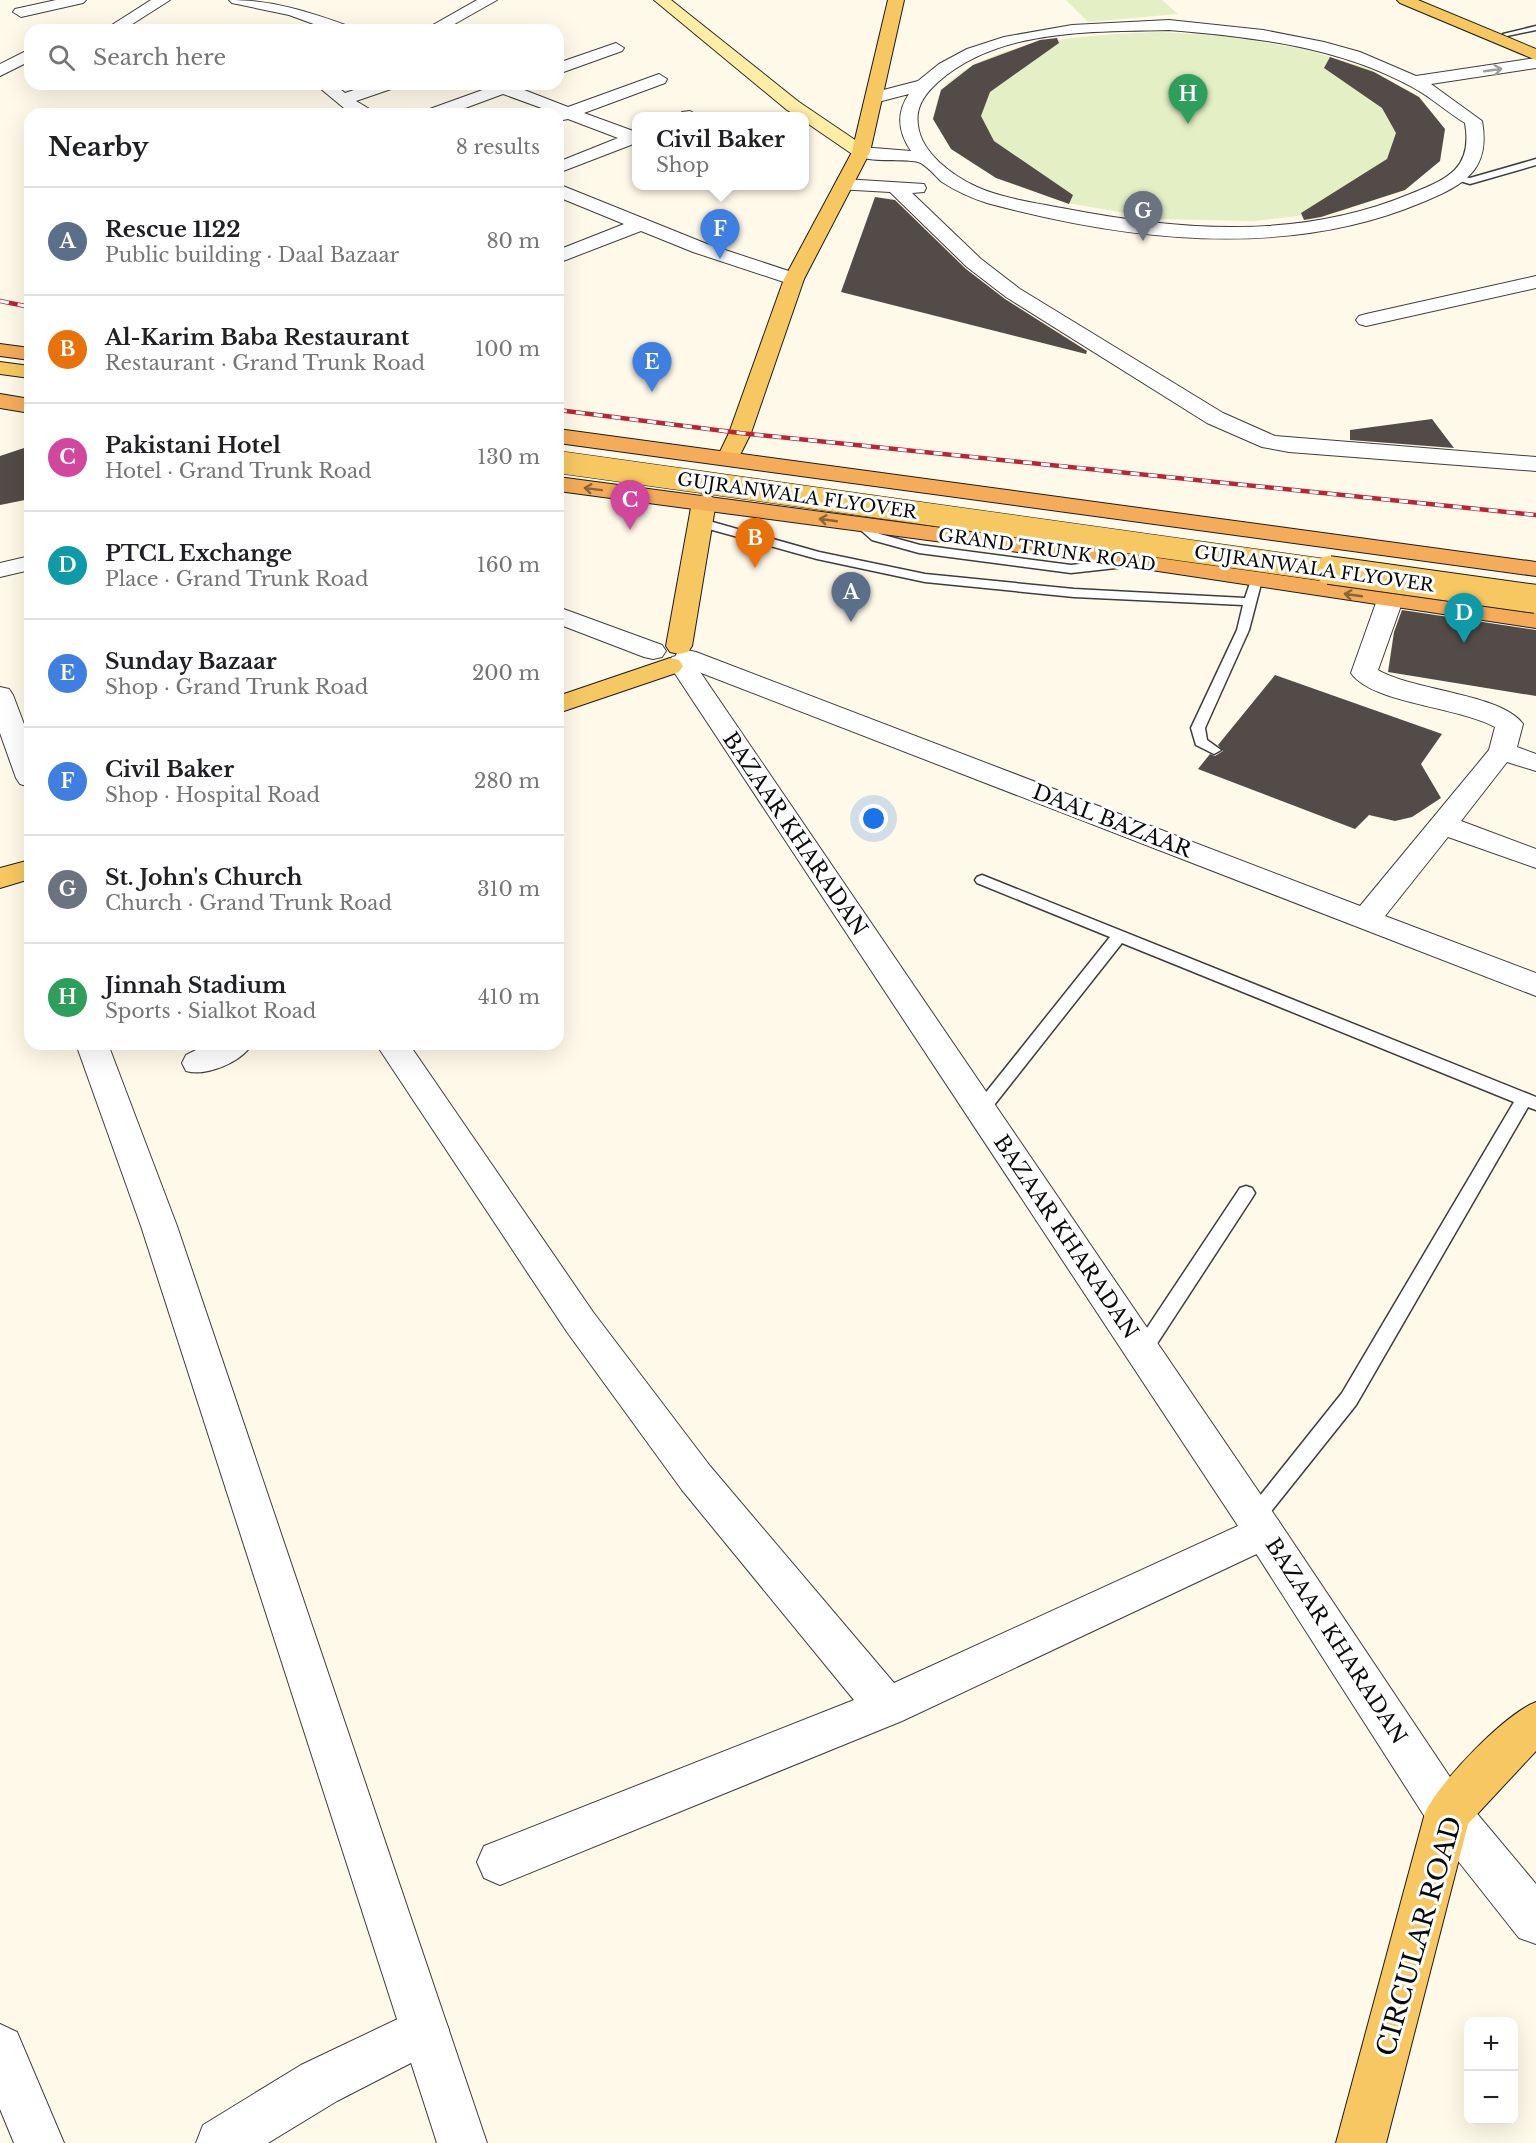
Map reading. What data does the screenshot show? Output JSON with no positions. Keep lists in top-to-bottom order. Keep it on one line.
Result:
{"streets":{"highway":["GRAND TRUNK ROAD"],"main road":["GUJRANWALA FLYOVER","CIRCULAR ROAD"],"street":["DAAL BAZAAR","BAZAAR KHARADAN"]},"crossings":[["DAAL BAZAAR","BAZAAR KHARADAN"],["BAZAAR KHARADAN","CIRCULAR ROAD"]],"page":{"search":"Search here","pins":["H","G","F","E","C","B","A","D"],"heading":["Nearby","8 results"],"popup":["Civil Baker","Shop"],"list":[{"mark":"A","name":"Rescue 1122","note":"Public building · Daal Bazaar","value":"80 m"},{"mark":"B","name":"Al-Karim Baba Restaurant","note":"Restaurant · Grand Trunk Road","value":"100 m"},{"mark":"C","name":"Pakistani Hotel","note":"Hotel · Grand Trunk Road","value":"130 m"},{"mark":"D","name":"PTCL Exchange","note":"Place · Grand Trunk Road","value":"160 m"},{"mark":"E","name":"Sunday Bazaar","note":"Shop · Grand Trunk Road","value":"200 m"},{"mark":"F","name":"Civil Baker","note":"Shop · Hospital Road","value":"280 m"},{"mark":"G","name":"St. John's Church","note":"Church · Grand Trunk Road","value":"310 m"},{"mark":"H","name":"Jinnah Stadium","note":"Sports · Sialkot Road","value":"410 m"}],"map_buttons":["+","−"]}}
